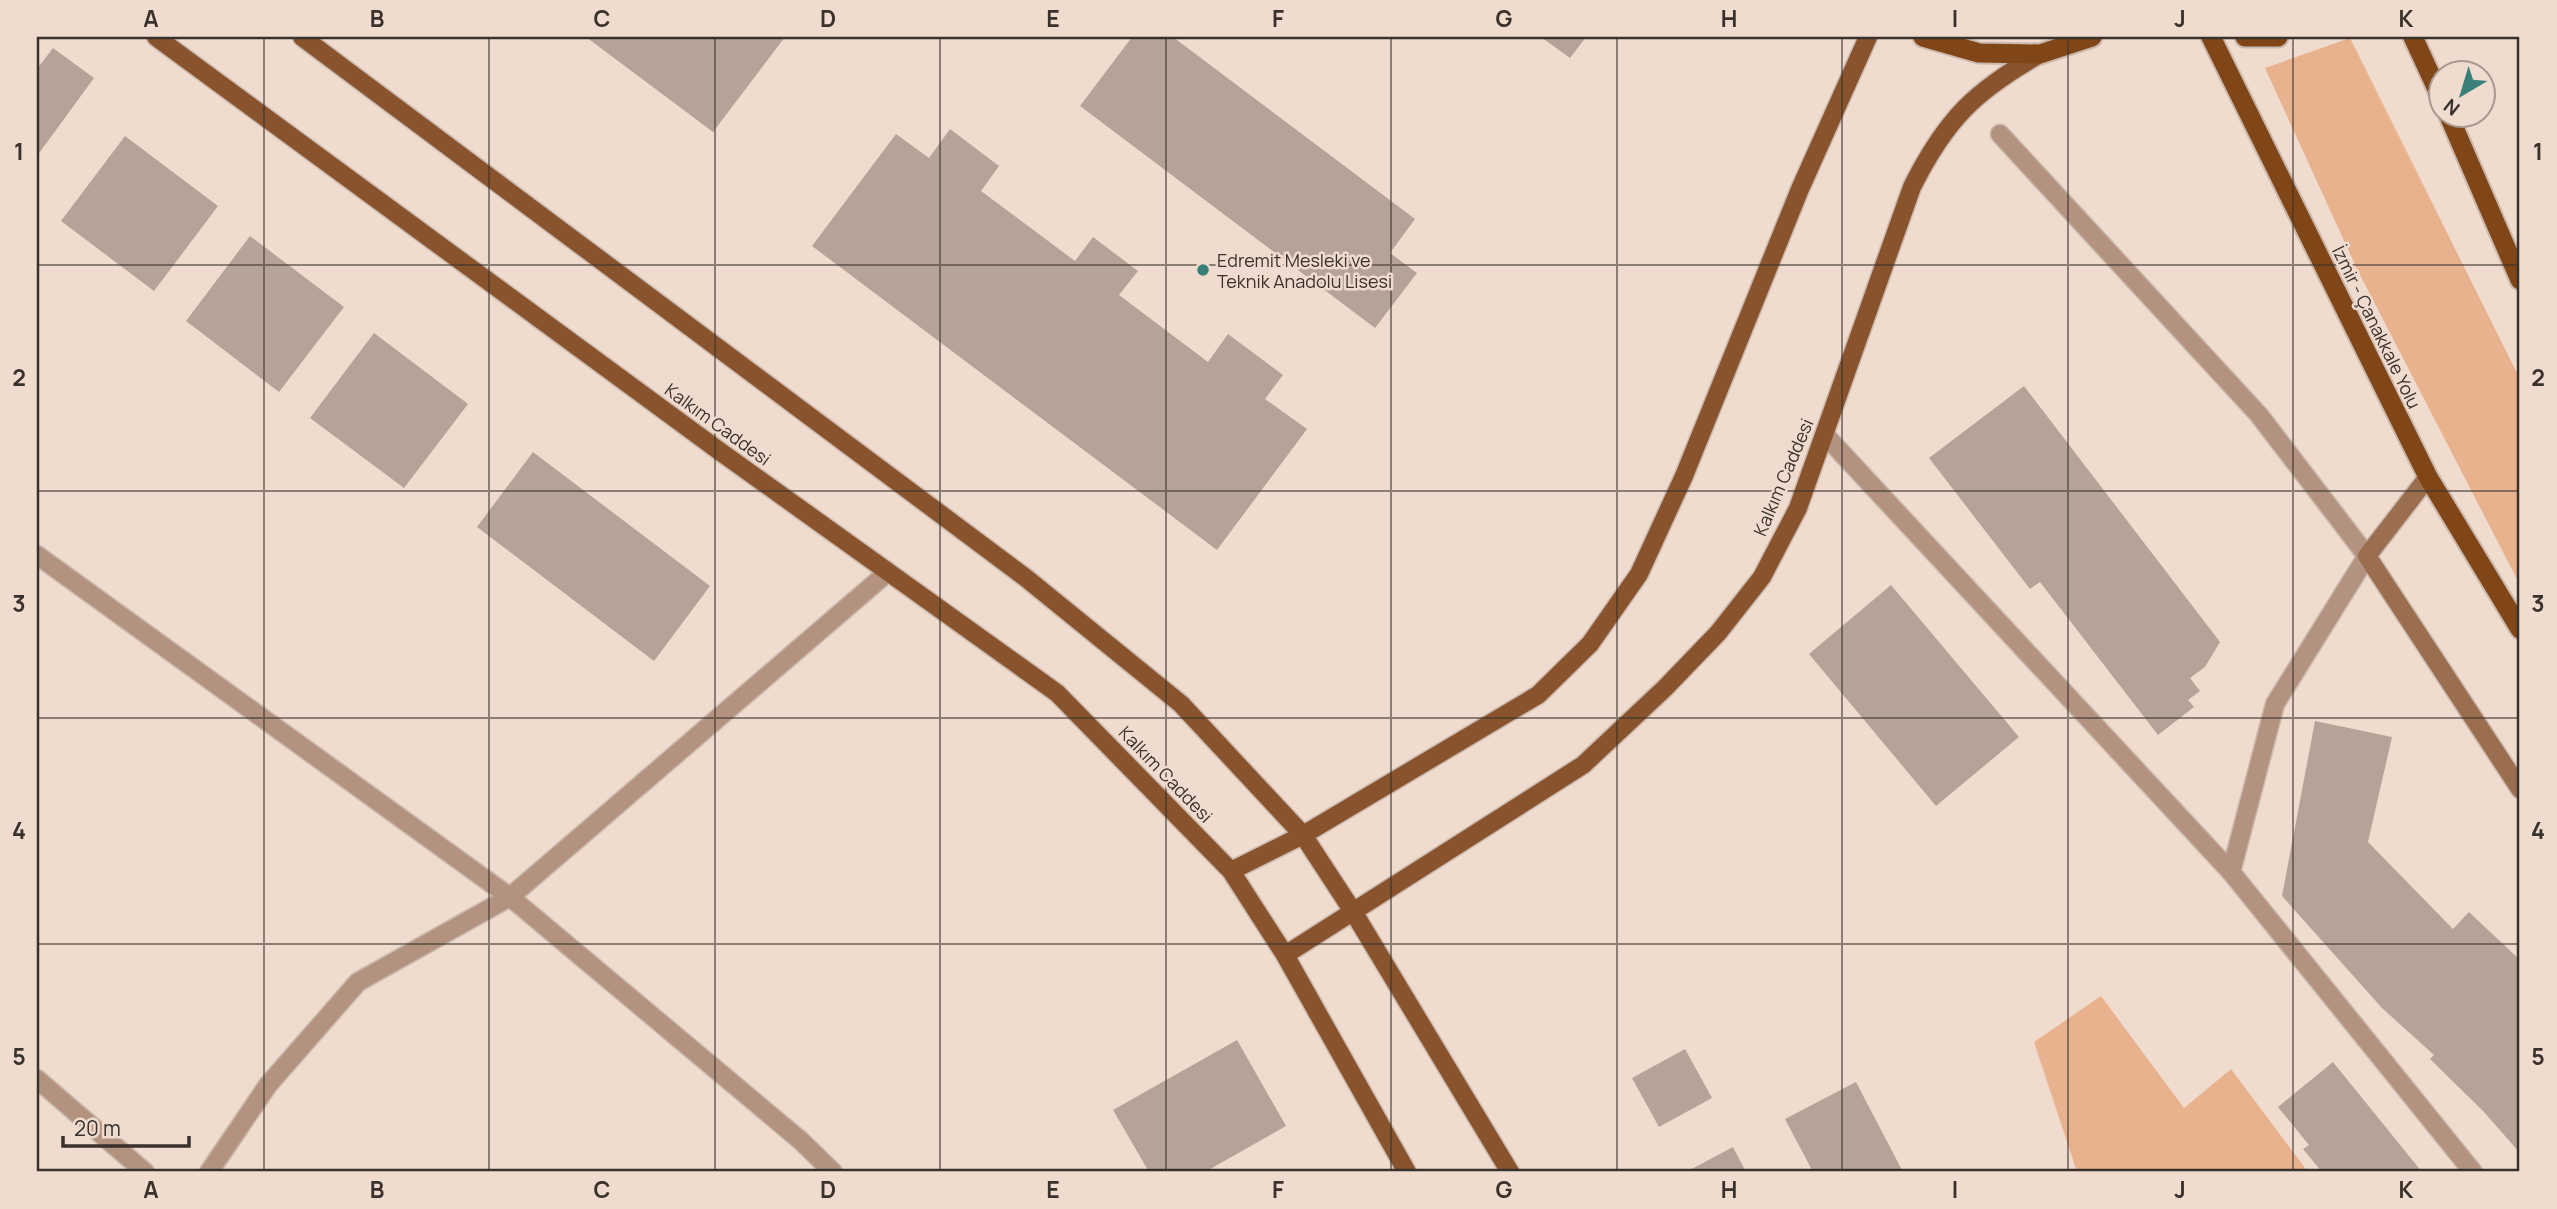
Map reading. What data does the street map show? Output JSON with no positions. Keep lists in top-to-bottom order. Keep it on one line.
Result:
{"streets":{"highway":["İzmir - Çanakkale Yolu"],"main road":["Kalkım Caddesi"]},"places":["Edremit Mesleki ve Teknik Anadolu Lisesi"],"scale_bar":"20 m","north":"bottom left","grid":{"columns":["A","B","C","D","E","F","G","H","I","J","K"],"rows":["1","2","3","4","5"]}}
